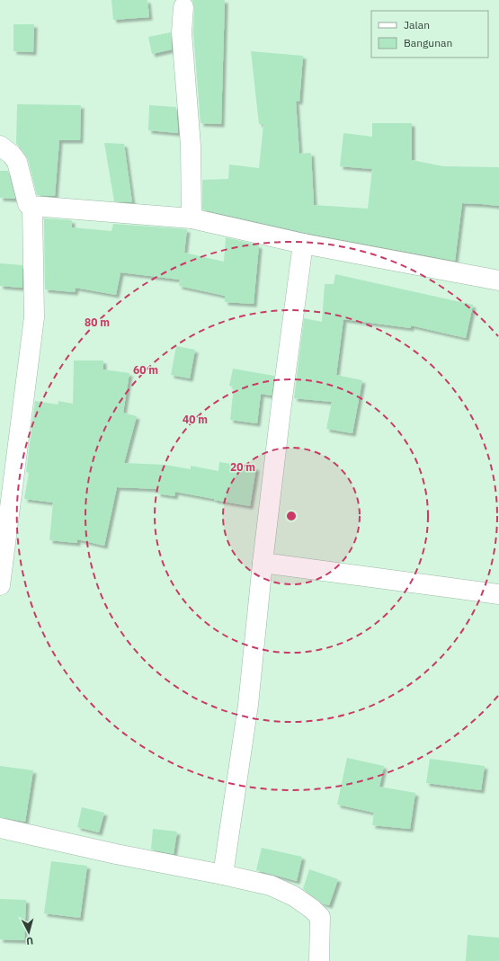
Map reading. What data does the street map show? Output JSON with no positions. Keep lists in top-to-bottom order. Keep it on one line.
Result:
{"legend":["Jalan","Bangunan"],"north":"bottom","rings":["80 m","60 m","40 m","20 m"]}
